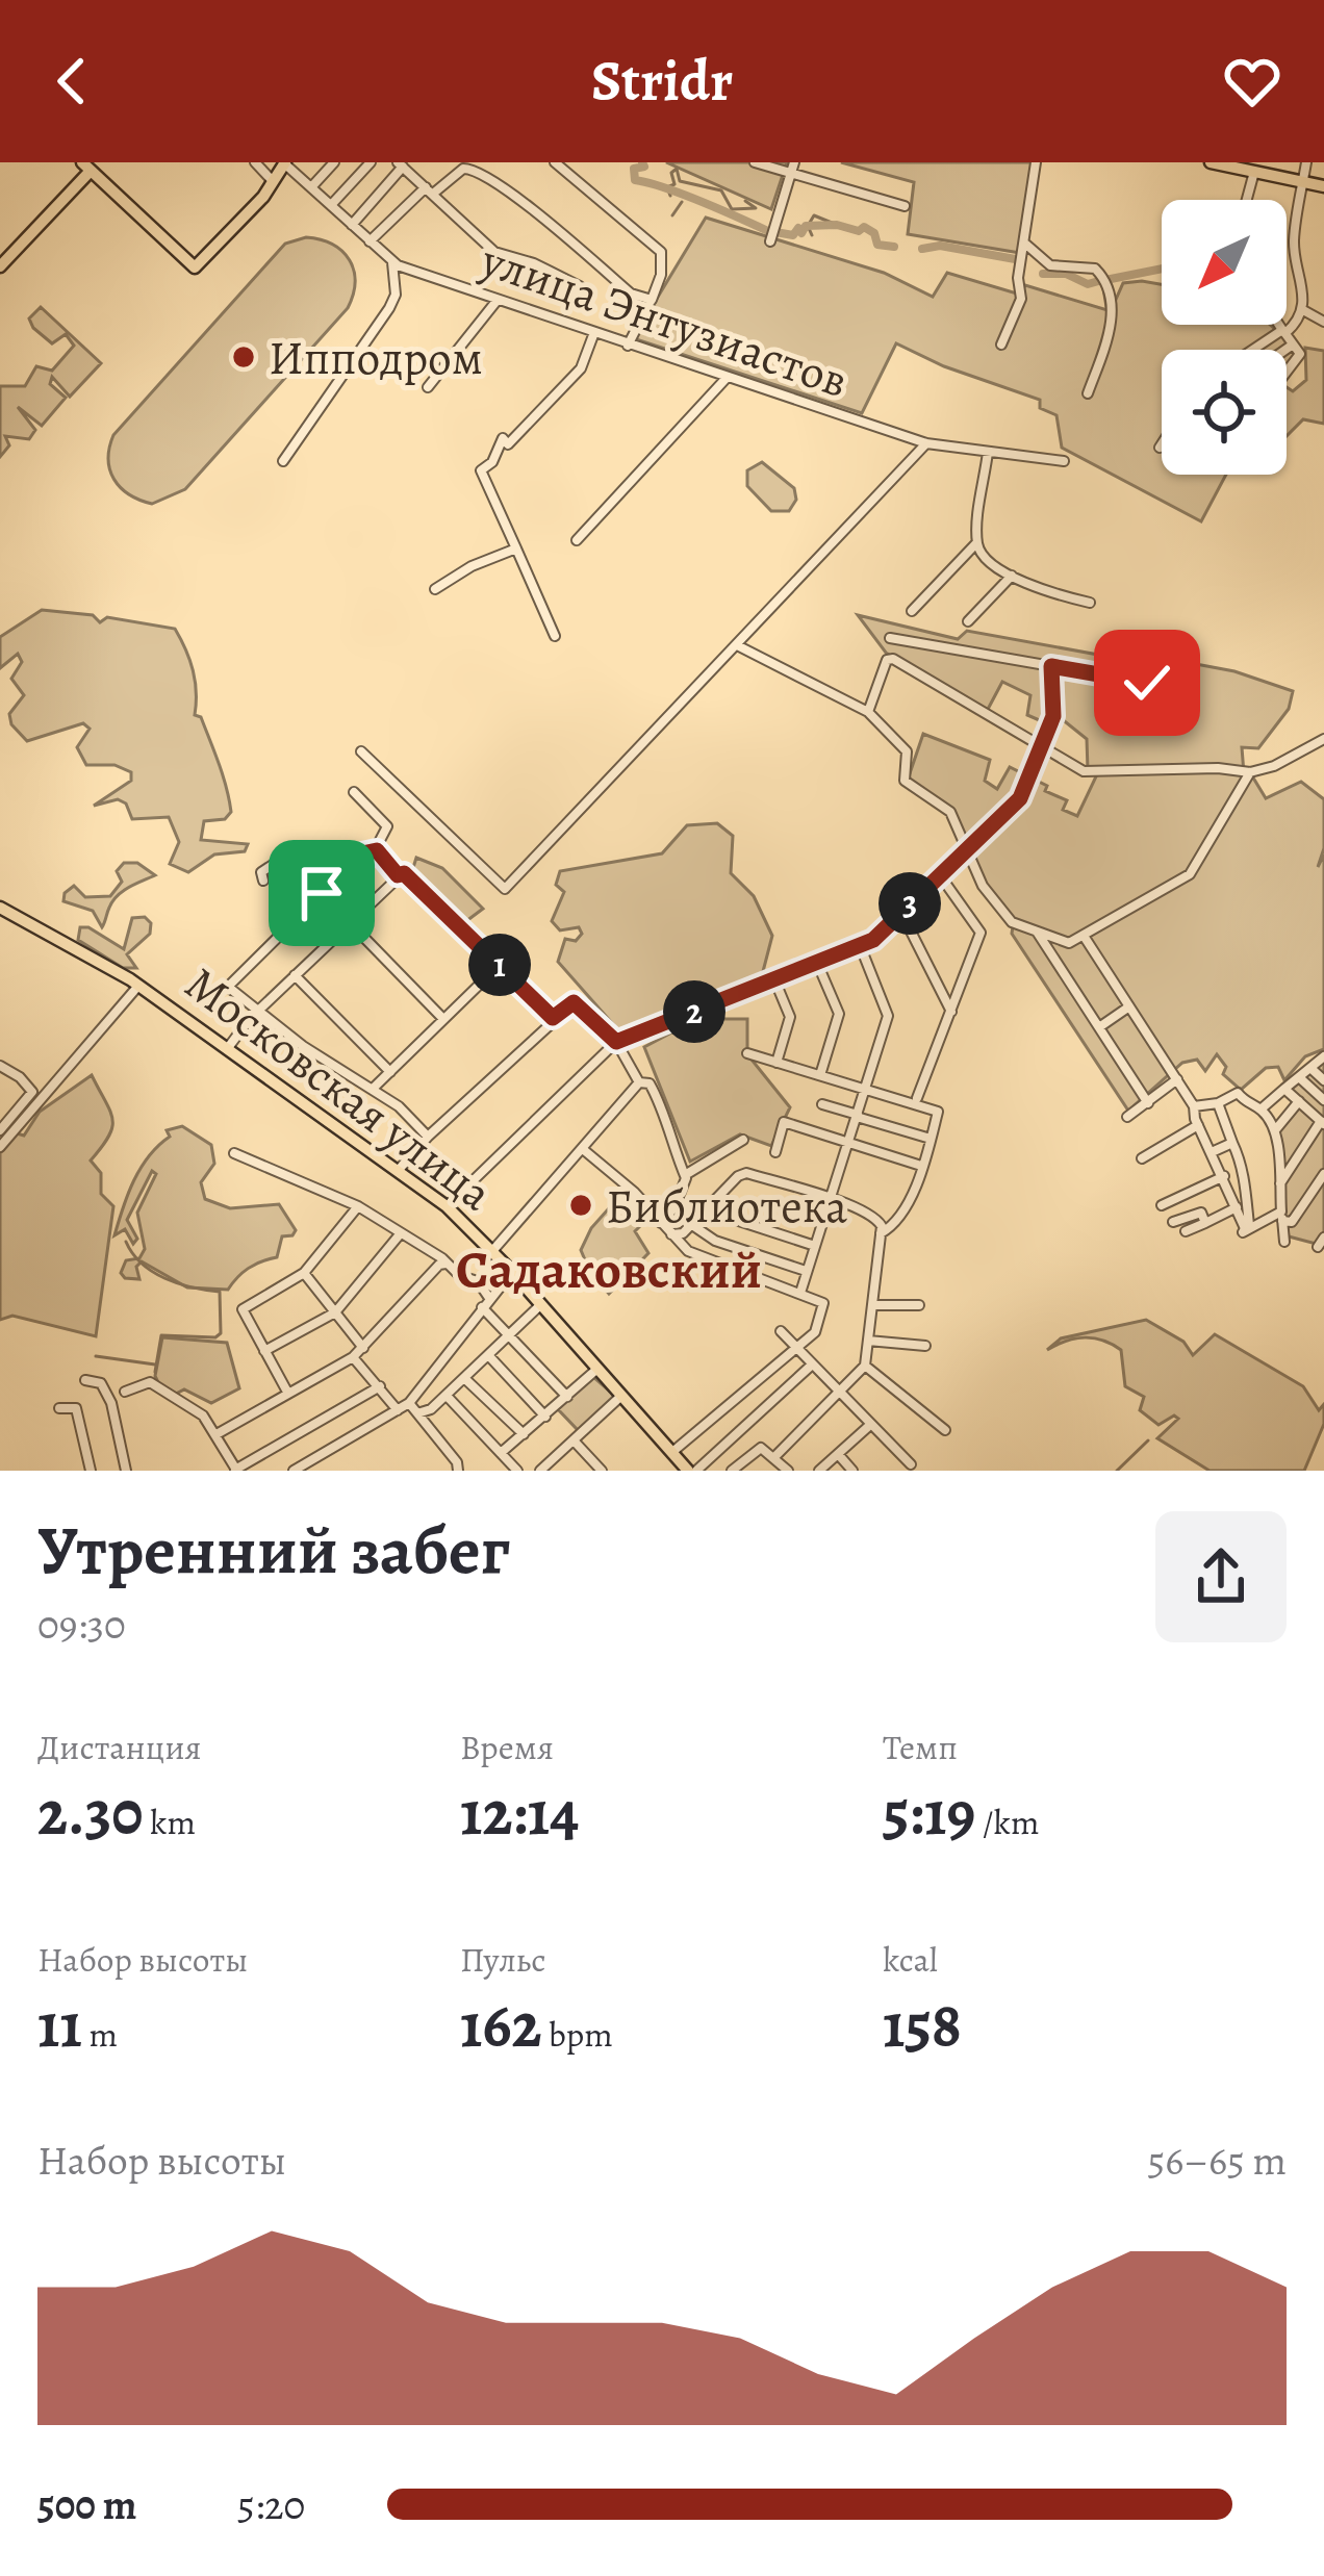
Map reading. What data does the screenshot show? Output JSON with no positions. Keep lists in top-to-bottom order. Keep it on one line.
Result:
{"streets":{"main road":["Московская улица"],"street":["улица Энтузиастов"]},"districts":["Садаковский"],"places":["Ипподром","Библиотека"],"north":"bottom left","page":{"header":"Stridr","pins":["3","1","2"],"heading":["Утренний забег","09:30"],"stats":[["Дистанция","2.30 km"],["Время","12:14"],["Темп","5:19 /km"],["Набор высоты","11 m"],["Пульс","162 bpm"],["kcal","158"]],"chart":["Набор высоты","56–65 m"],"list":[{"name":"500 m","note":"5:20"}]}}
